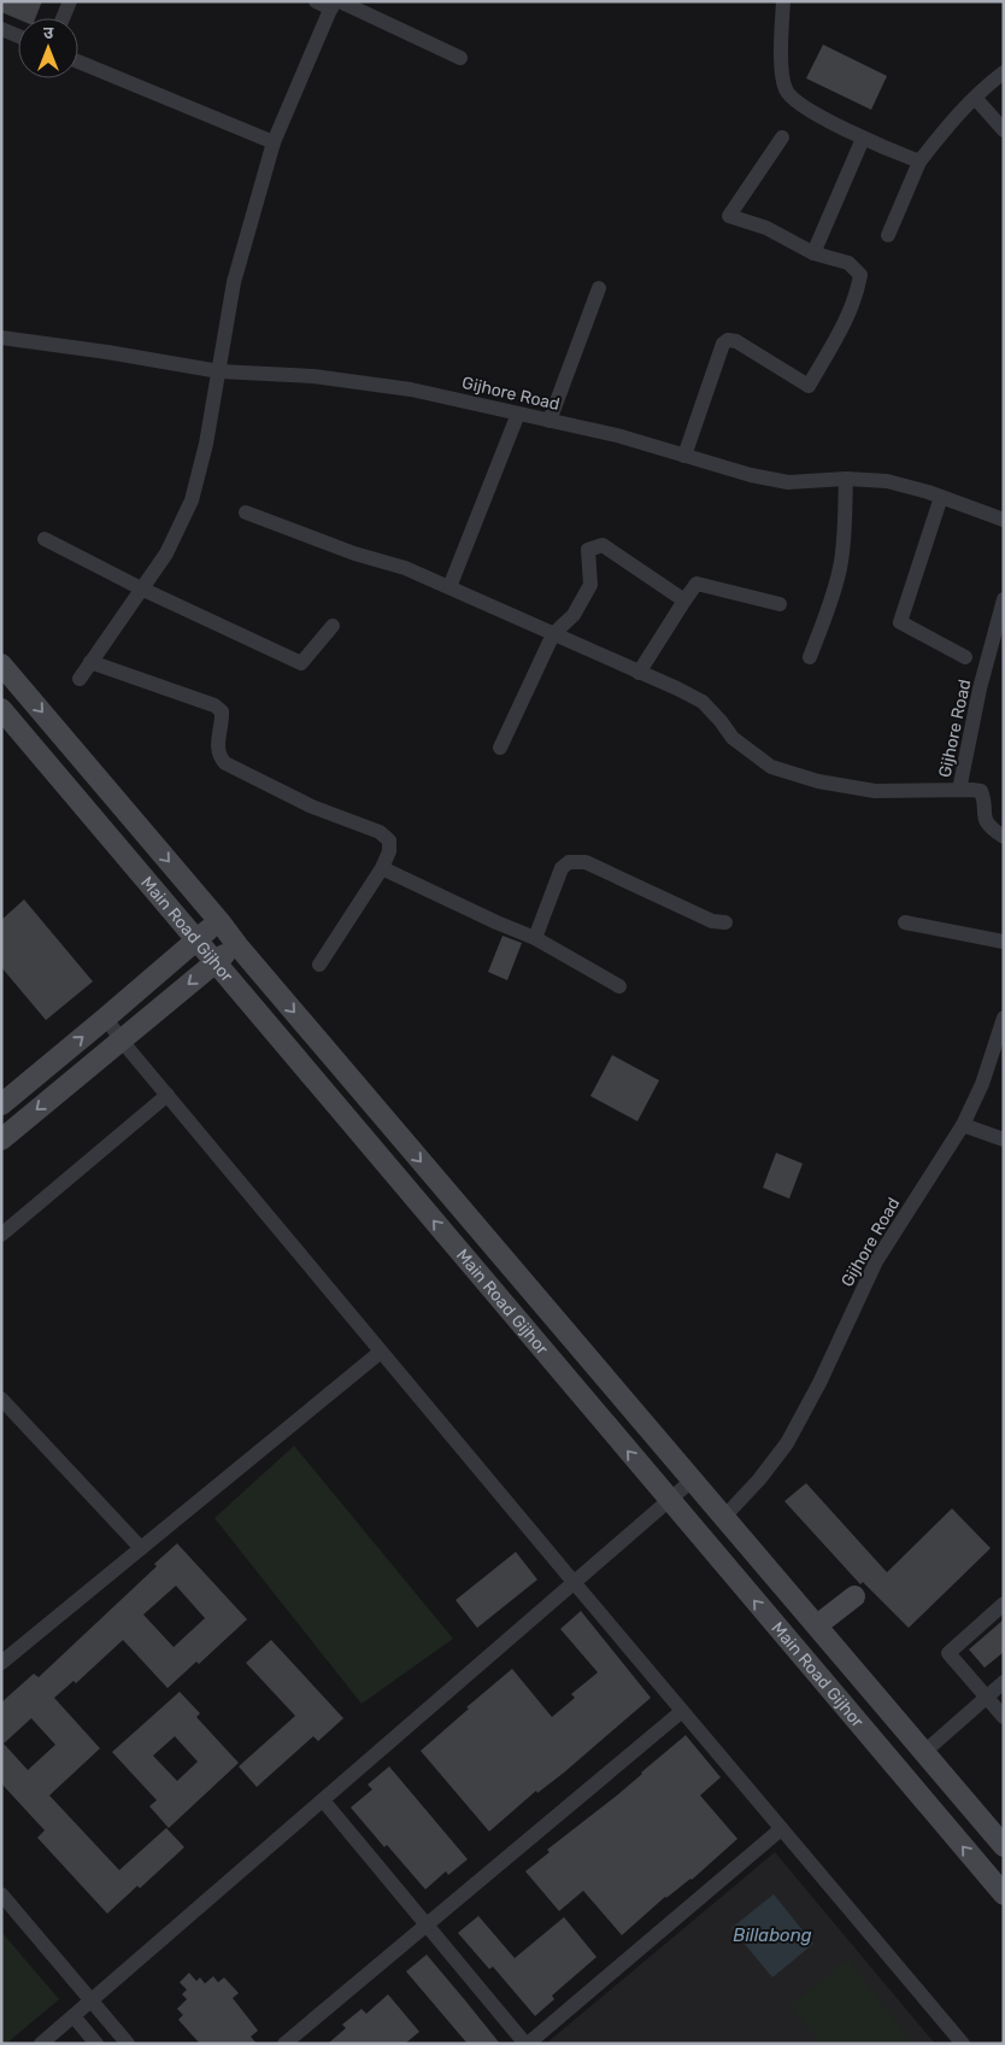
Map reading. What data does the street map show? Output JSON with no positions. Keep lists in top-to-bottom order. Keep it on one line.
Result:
{"streets":{"street":["Gijhore Road","Main Road Gijhor"]},"crossings":[["Gijhore Road","Main Road Gijhor"]],"water":["Billabong"],"north":"top"}
